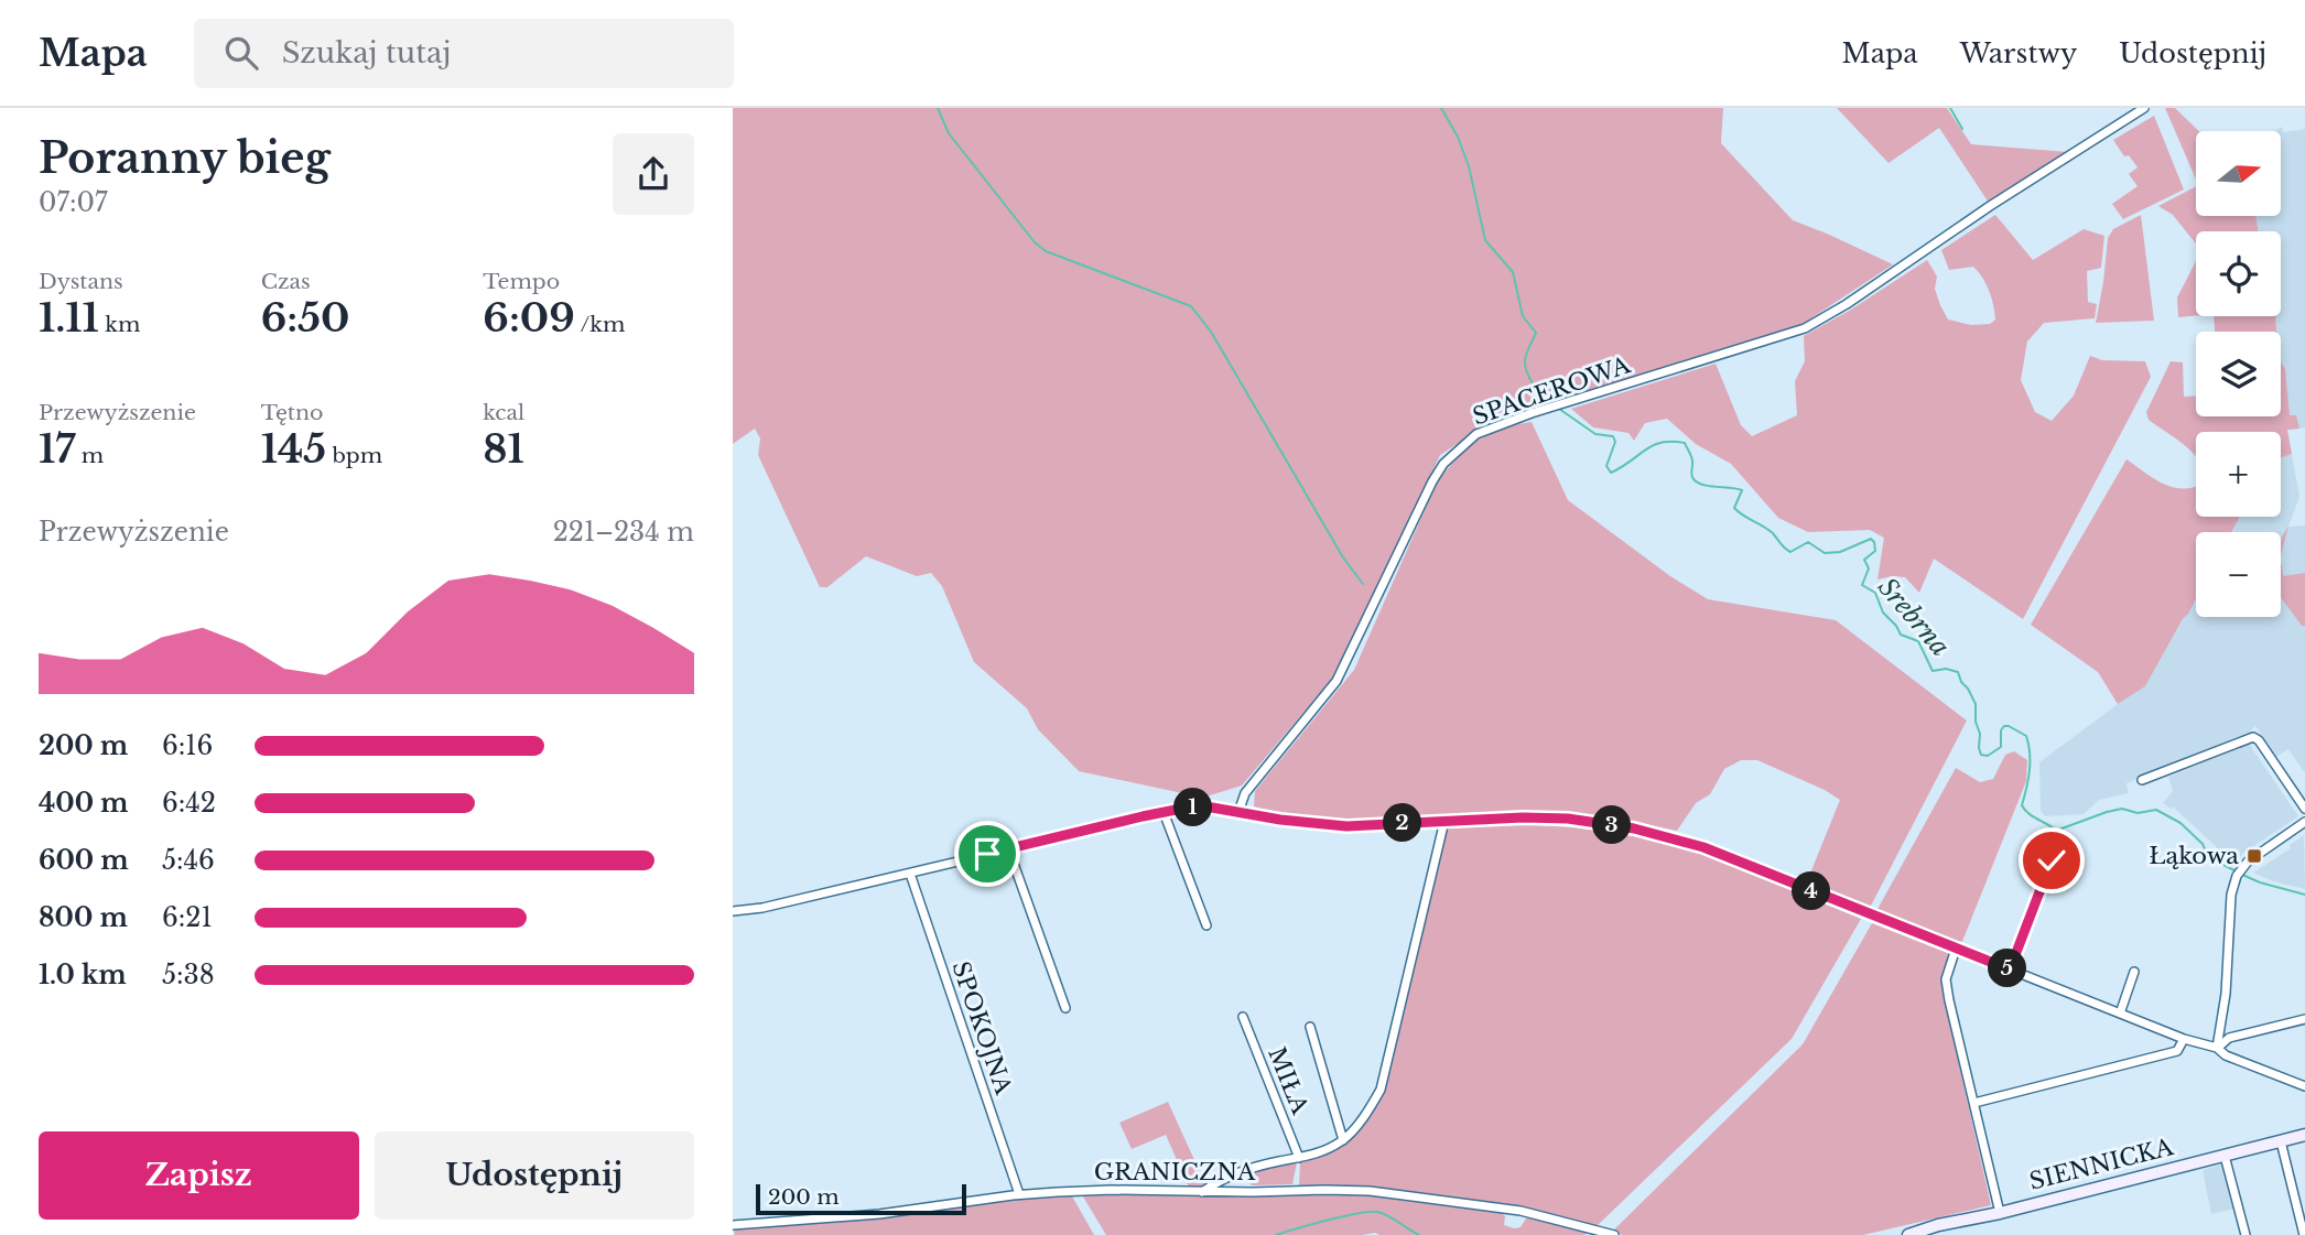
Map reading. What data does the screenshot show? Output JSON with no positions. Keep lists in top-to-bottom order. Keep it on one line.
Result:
{"streets":{"main road":["SIENNICKA"],"street":["SPACEROWA","SPOKOJNA","MIŁA","GRANICZNA"]},"crossings":[["SPOKOJNA","GRANICZNA"]],"water":["Srebrna"],"places":{"transit":["Łąkowa"]},"scale_bar":"200 m","north":"right","page":{"header":"Mapa","search":"Szukaj tutaj","nav":["Mapa","Warstwy","Udostępnij"],"heading":["Poranny bieg","07:07"],"map_buttons":["+","−"],"stats":[["Dystans","1.11 km"],["Czas","6:50"],["Tempo","6:09 /km"],["Przewyższenie","17 m"],["Tętno","145 bpm"],["kcal","81"]],"chart":["Przewyższenie","221–234 m"],"list":[{"name":"200 m","note":"6:16"},{"name":"400 m","note":"6:42"},{"name":"600 m","note":"5:46"},{"name":"800 m","note":"6:21"},{"name":"1.0 km","note":"5:38"}],"pins":["1","2","3","4","5"],"buttons":["Zapisz","Udostępnij"],"scale":"200 m"}}
